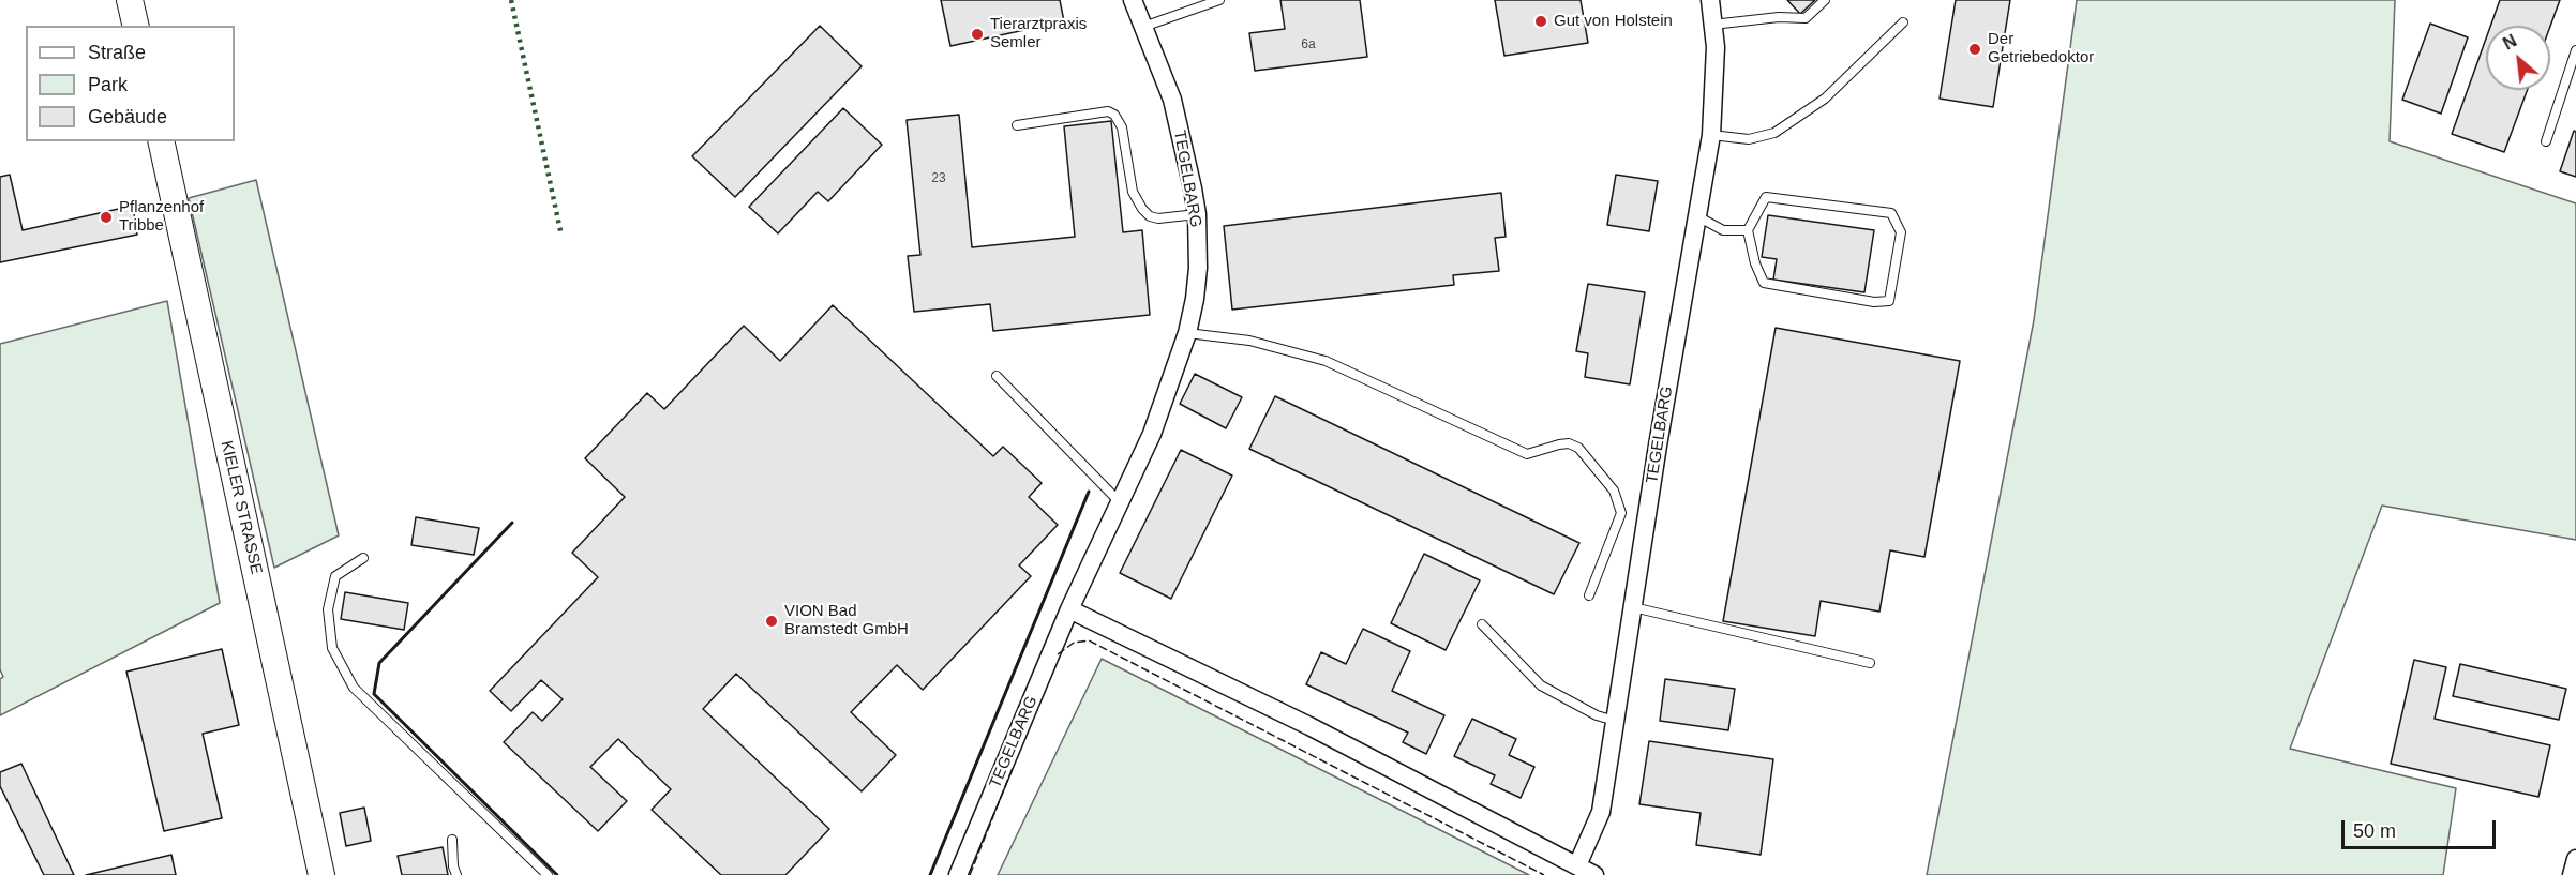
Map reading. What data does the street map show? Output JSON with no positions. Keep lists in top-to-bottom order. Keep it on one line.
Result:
{"streets":{"street":["TEGELBARG","KIELER STRASSE"]},"places":["Gut von Holstein","Tierarztpraxis Semler","Der Getriebedoktor","Pflanzenhof Tribbe","VION Bad Bramstedt GmbH"],"house_numbers":["6a","23"],"legend":["Straße","Park","Gebäude"],"scale_bar":"50 m","north":"top left"}
